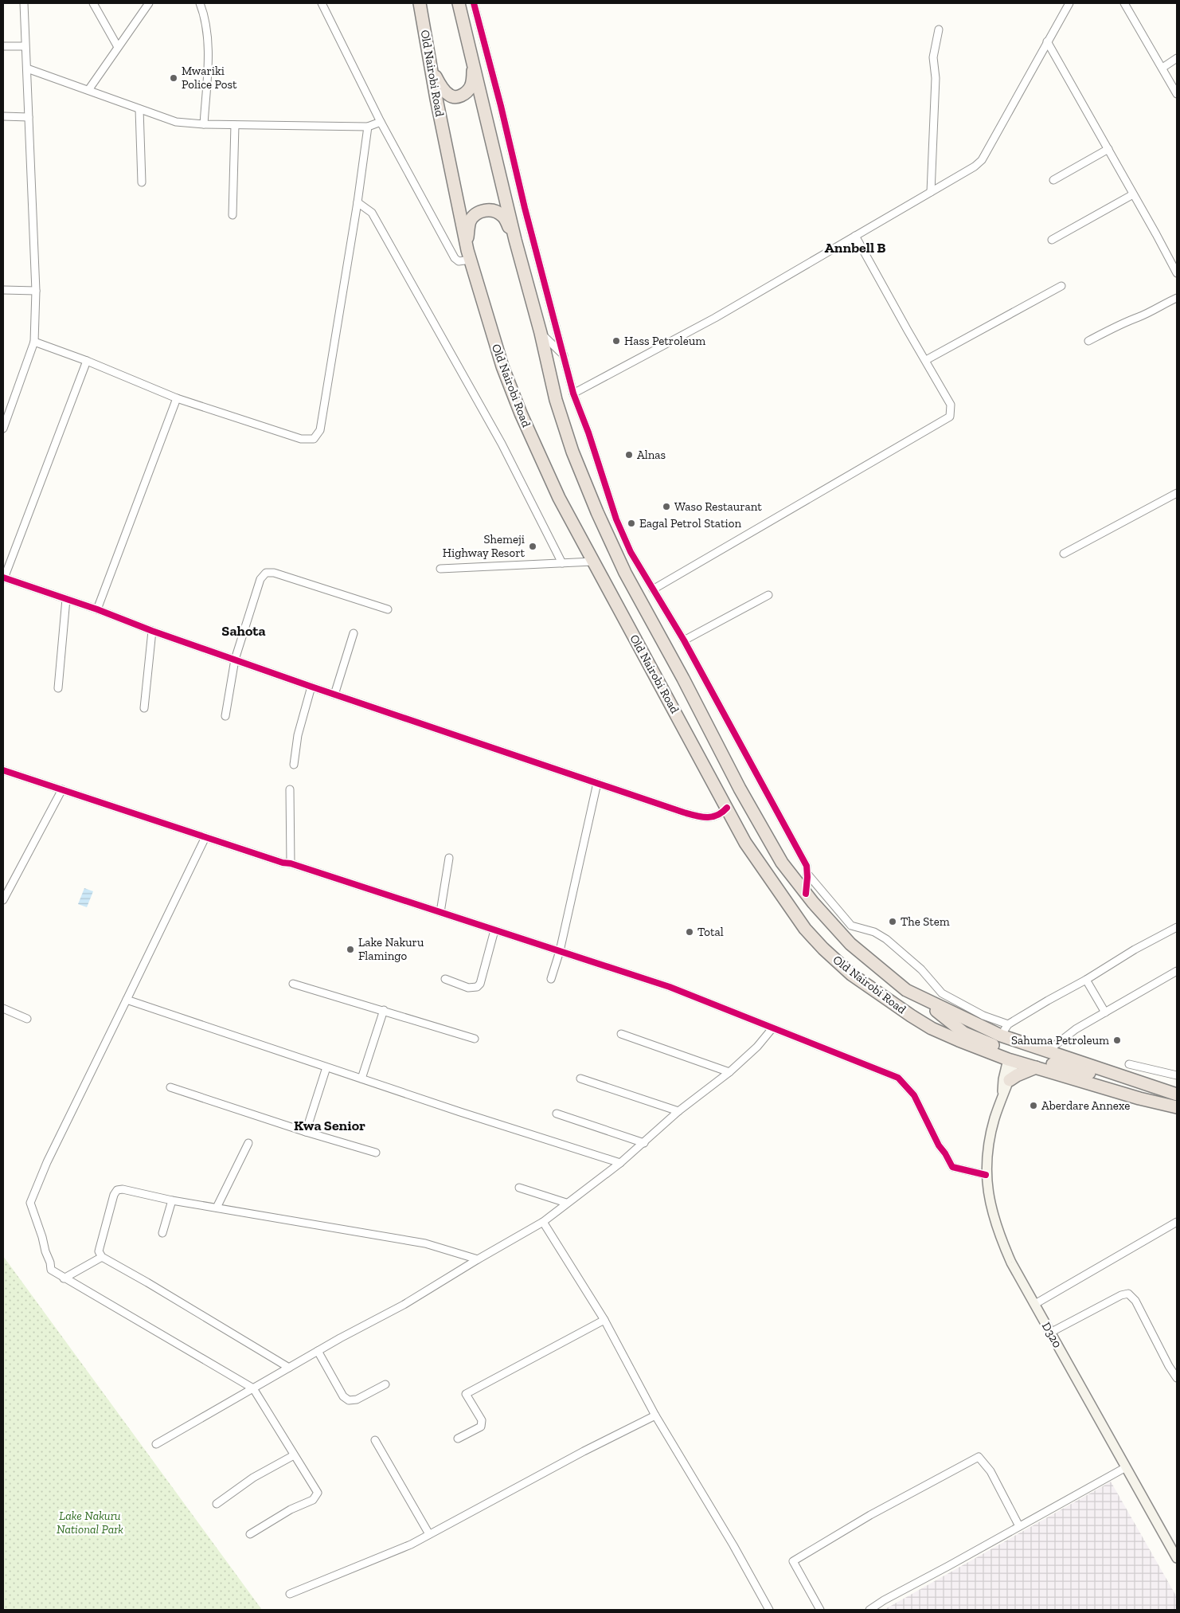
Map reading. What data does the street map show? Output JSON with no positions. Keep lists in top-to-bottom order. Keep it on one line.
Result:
{"streets":{"highway":["Old Nairobi Road"],"street":["D320"]},"crossings":[["Old Nairobi Road","D320"]],"districts":["Annbell B","Sahota","Kwa Senior"],"parks":["Lake Nakuru National Park"],"places":["Mwariki Police Post","Hass Petroleum","Alnas","Waso Restaurant","Eagal Petrol Station","Shemeji Highway Resort","The Stem","Total","Lake Nakuru Flamingo","Sahuma Petroleum","Aberdare Annexe"]}
